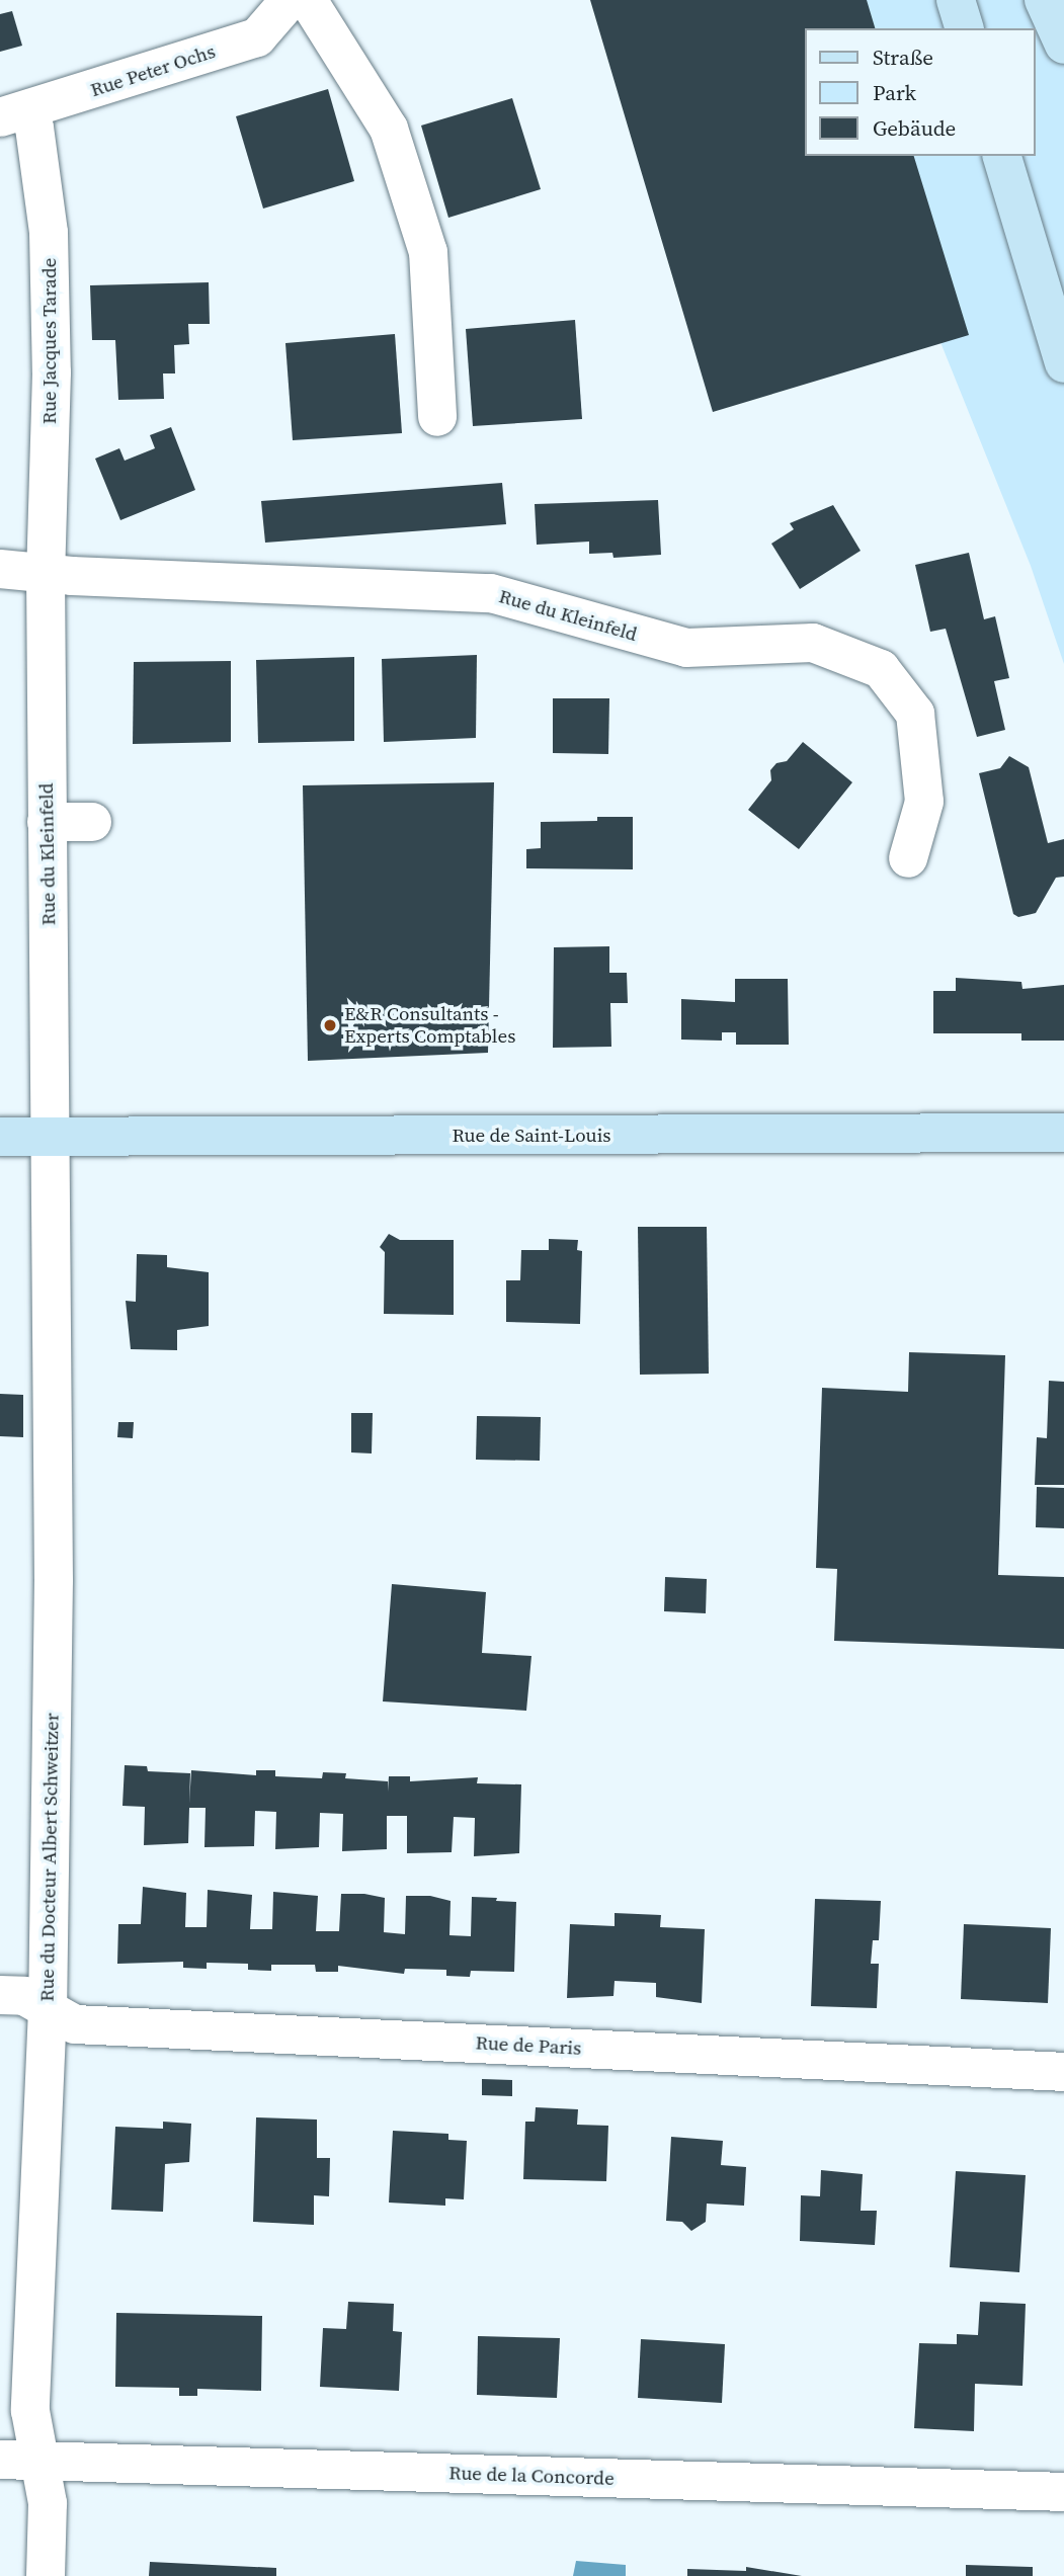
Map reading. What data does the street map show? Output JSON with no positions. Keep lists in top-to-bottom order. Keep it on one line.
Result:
{"streets":{"main road":["Rue de Saint-Louis"],"street":["Rue Peter Ochs","Rue Jacques Tarade","Rue du Kleinfeld","Rue du Docteur Albert Schweitzer","Rue de Paris","Rue de la Concorde"]},"crossings":[["Rue Peter Ochs","Rue Jacques Tarade"],["Rue Jacques Tarade","Rue du Kleinfeld"],["Rue du Kleinfeld","Rue de Saint-Louis"],["Rue du Kleinfeld","Rue du Docteur Albert Schweitzer"],["Rue de Saint-Louis","Rue du Docteur Albert Schweitzer"],["Rue du Docteur Albert Schweitzer","Rue de Paris"],["Rue du Docteur Albert Schweitzer","Rue de la Concorde"]],"places":["E&R Consultants - Experts Comptables"],"legend":["Straße","Park","Gebäude"]}
